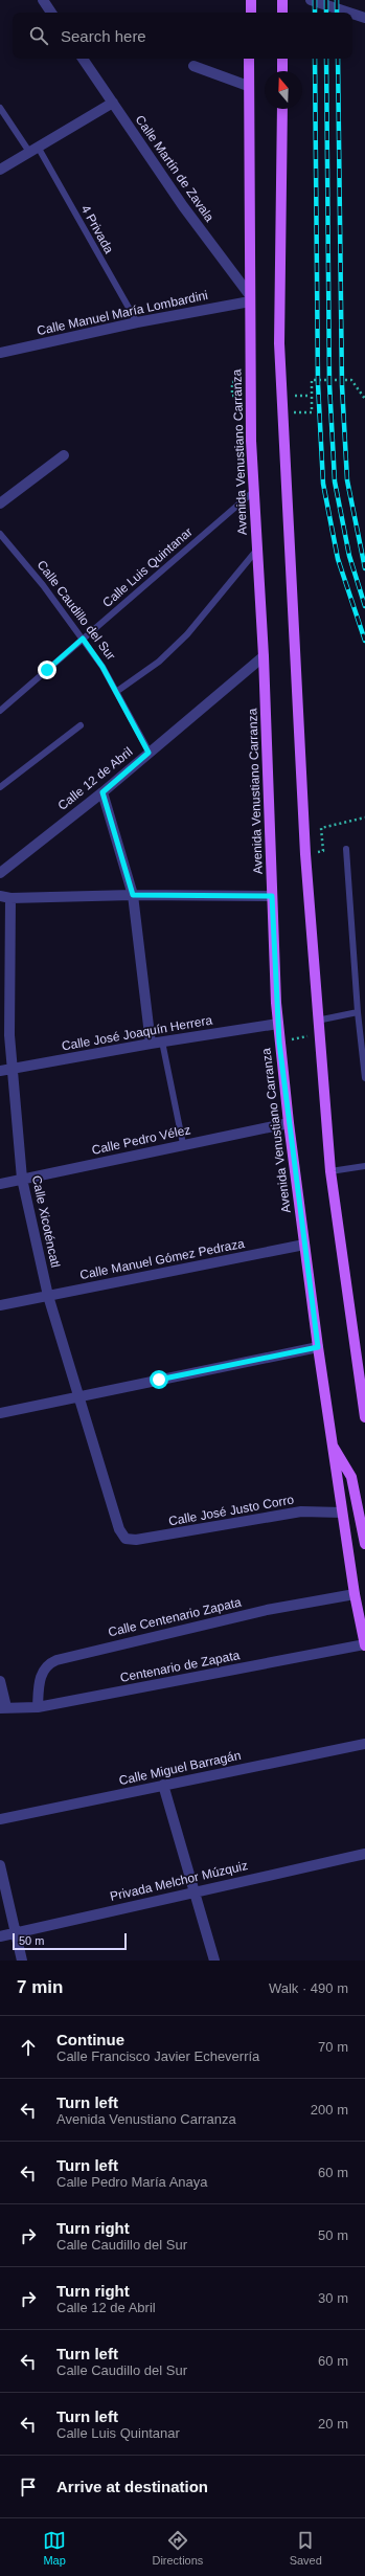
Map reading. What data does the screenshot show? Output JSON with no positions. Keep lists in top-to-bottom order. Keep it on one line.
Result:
{"streets":{"main road":["Avenida Venustiano Carranza"],"street":["Calle Martín de Zavala","Calle Manuel María Lombardini","Calle 12 de Abril","Calle José Joaquín Herrera","Calle Pedro Vélez","Calle Xicoténcatl","Calle Manuel Gómez Pedraza","Calle José Justo Corro","Calle Centenario Zapata","Centenario de Zapata","Calle Miguel Barragán","Privada Melchor Múzquiz"],"lane":["4 Privada","Calle Luis Quintanar","Calle Caudillo del Sur"]},"crossings":[["Calle Martín de Zavala","Calle Manuel María Lombardini"],["Calle Martín de Zavala","Avenida Venustiano Carranza"],["4 Privada","Calle Manuel María Lombardini"],["Calle Manuel María Lombardini","Avenida Venustiano Carranza"],["Avenida Venustiano Carranza","Calle Luis Quintanar"],["Avenida Venustiano Carranza","Calle 12 de Abril"],["Avenida Venustiano Carranza","Calle José Joaquín Herrera"],["Avenida Venustiano Carranza","Calle Pedro Vélez"],["Avenida Venustiano Carranza","Calle Manuel Gómez Pedraza"],["Avenida Venustiano Carranza","Calle José Justo Corro"],["Avenida Venustiano Carranza","Calle Centenario Zapata"],["Avenida Venustiano Carranza","Centenario de Zapata"],["Calle Luis Quintanar","Calle Caudillo del Sur"],["Calle Caudillo del Sur","Calle 12 de Abril"],["Calle José Joaquín Herrera","Calle Xicoténcatl"],["Calle Pedro Vélez","Calle Xicoténcatl"],["Calle Xicoténcatl","Calle Manuel Gómez Pedraza"],["Calle Xicoténcatl","Calle José Justo Corro"],["Calle Centenario Zapata","Centenario de Zapata"]],"scale_bar":"50 m","north":"top","page":{"search":"Search here","scale":"50 m","heading":["7 min","Walk · 490 m"],"list":[["Continue","Calle Francisco Javier Echeverría","70 m"],["Turn left","Avenida Venustiano Carranza","200 m"],["Turn left","Calle Pedro María Anaya","60 m"],["Turn right","Calle Caudillo del Sur","50 m"],["Turn right","Calle 12 de Abril","30 m"],["Turn left","Calle Caudillo del Sur","60 m"],["Turn left","Calle Luis Quintanar","20 m"],"Arrive at destination"],"nav":["Map","Directions","Saved"]}}
